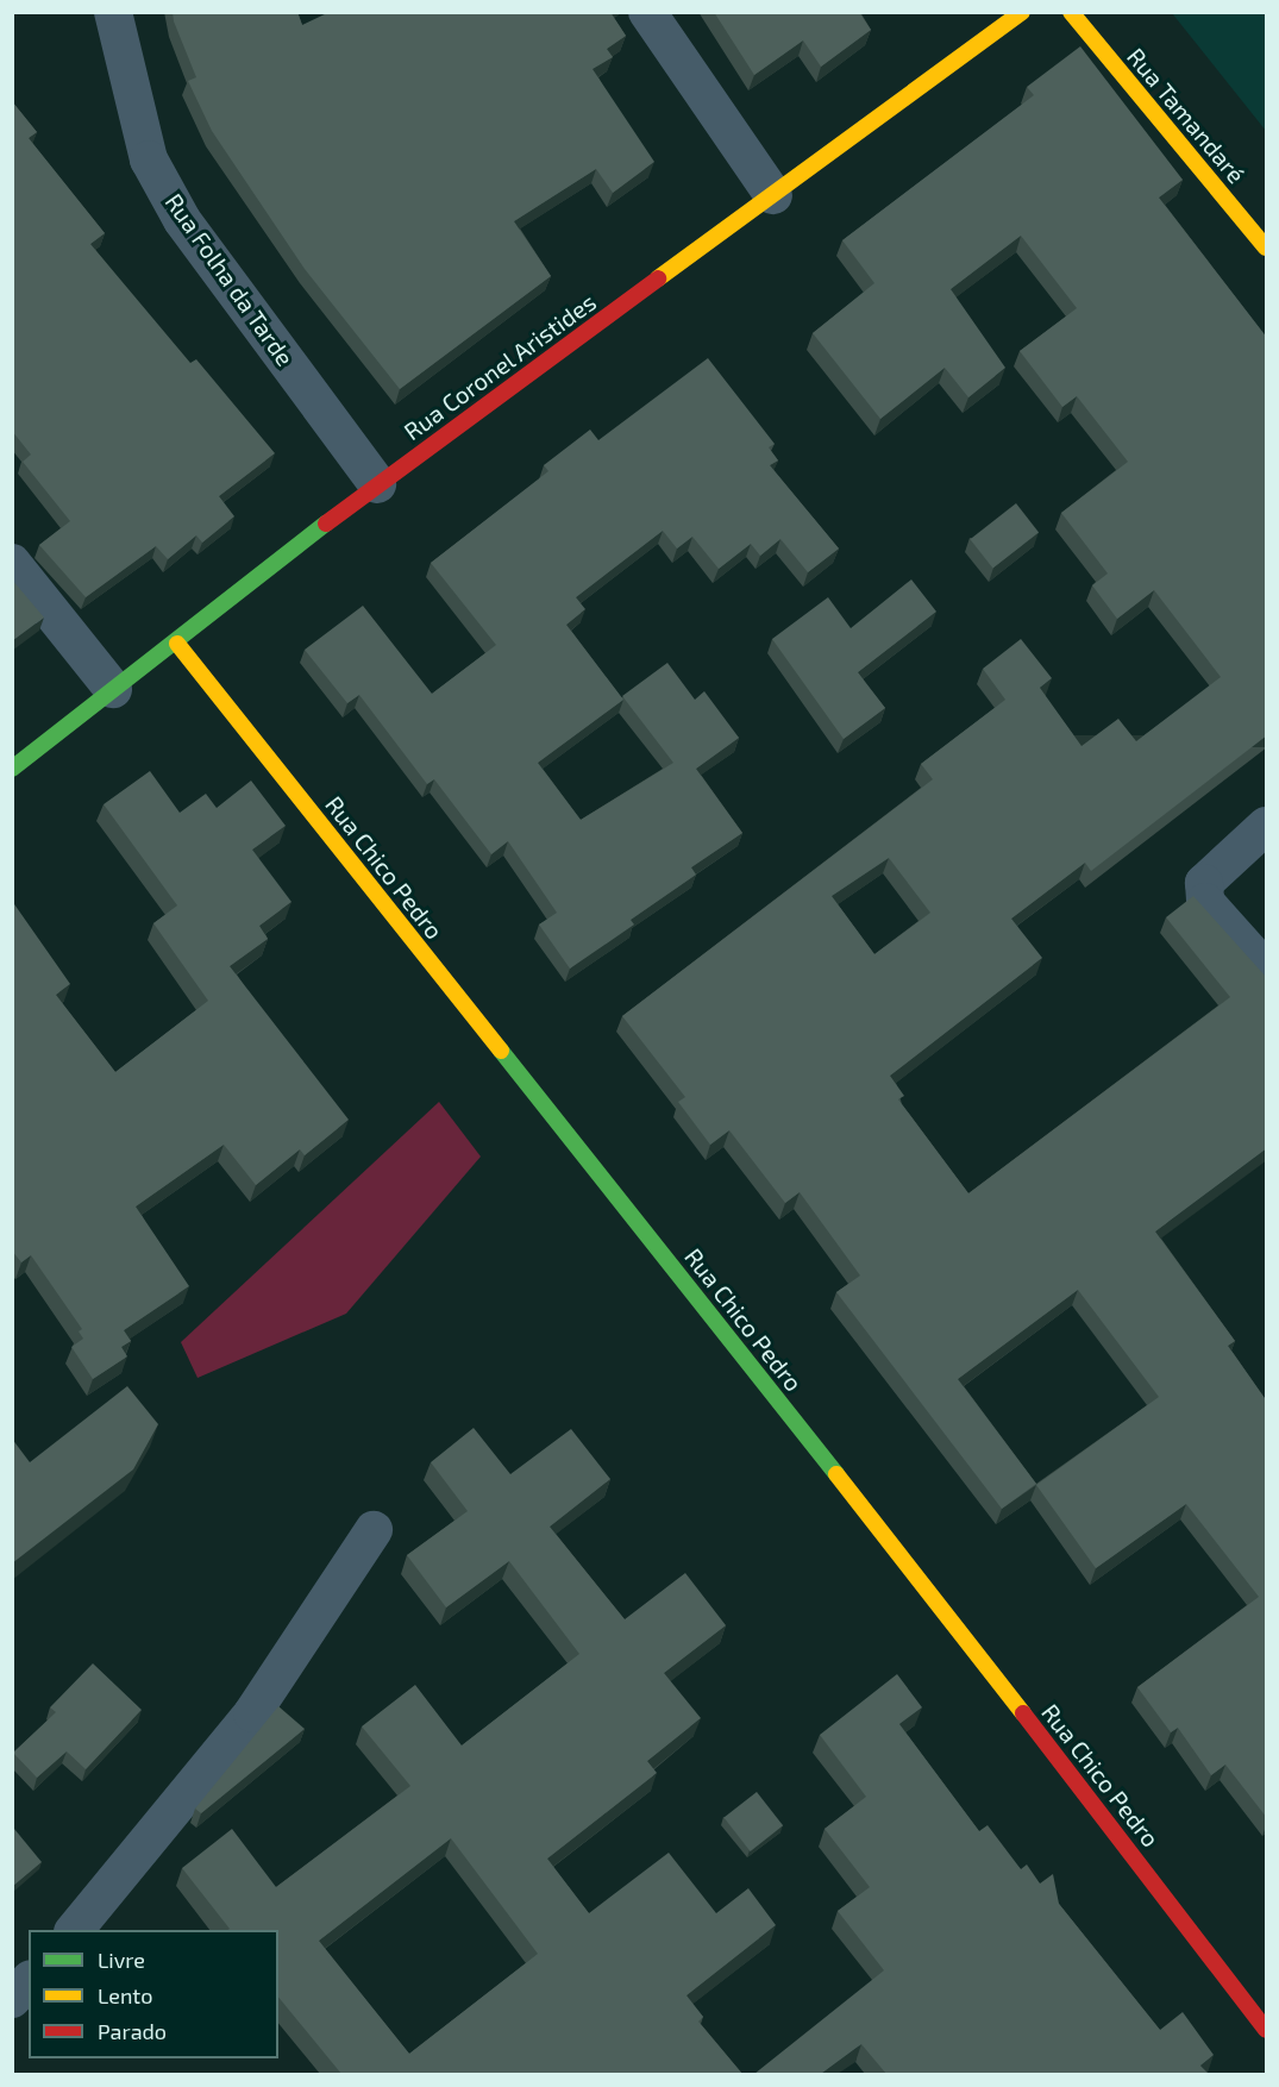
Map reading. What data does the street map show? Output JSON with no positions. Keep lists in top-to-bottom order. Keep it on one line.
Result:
{"streets":{"street":["Rua Tamandaré","Rua Folha da Tarde","Rua Coronel Aristides","Rua Chico Pedro"]},"crossings":[["Rua Folha da Tarde","Rua Coronel Aristides"],["Rua Coronel Aristides","Rua Chico Pedro"]],"legend":["Livre","Lento","Parado"]}
